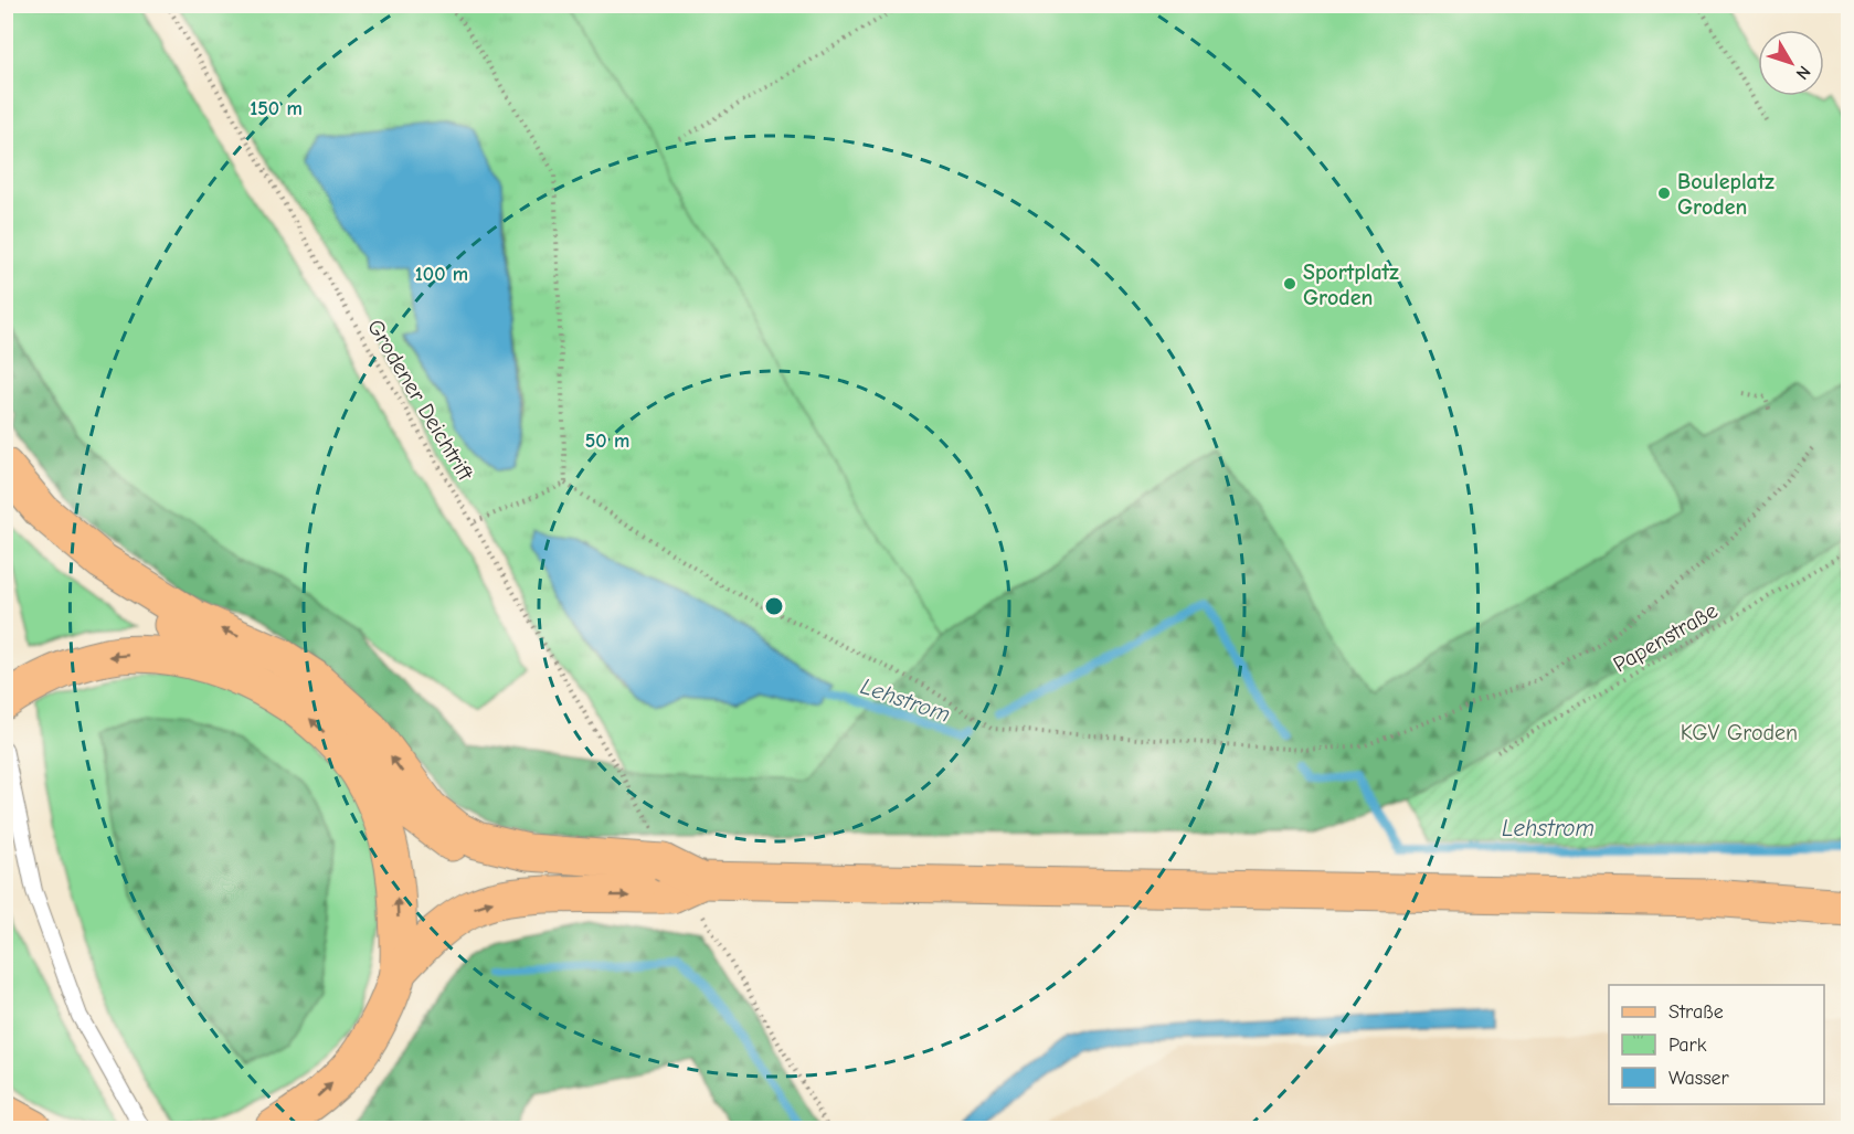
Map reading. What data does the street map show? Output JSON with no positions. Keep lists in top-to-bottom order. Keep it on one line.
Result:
{"streets":{"path":["Grodener Deichtrift","Papenstraße"]},"water":["Lehstrom"],"parks":["KGV Groden"],"places":["Bouleplatz Groden","Sportplatz Groden"],"legend":["Straße","Park","Wasser"],"north":"bottom right","rings":["150 m","100 m","50 m"]}
